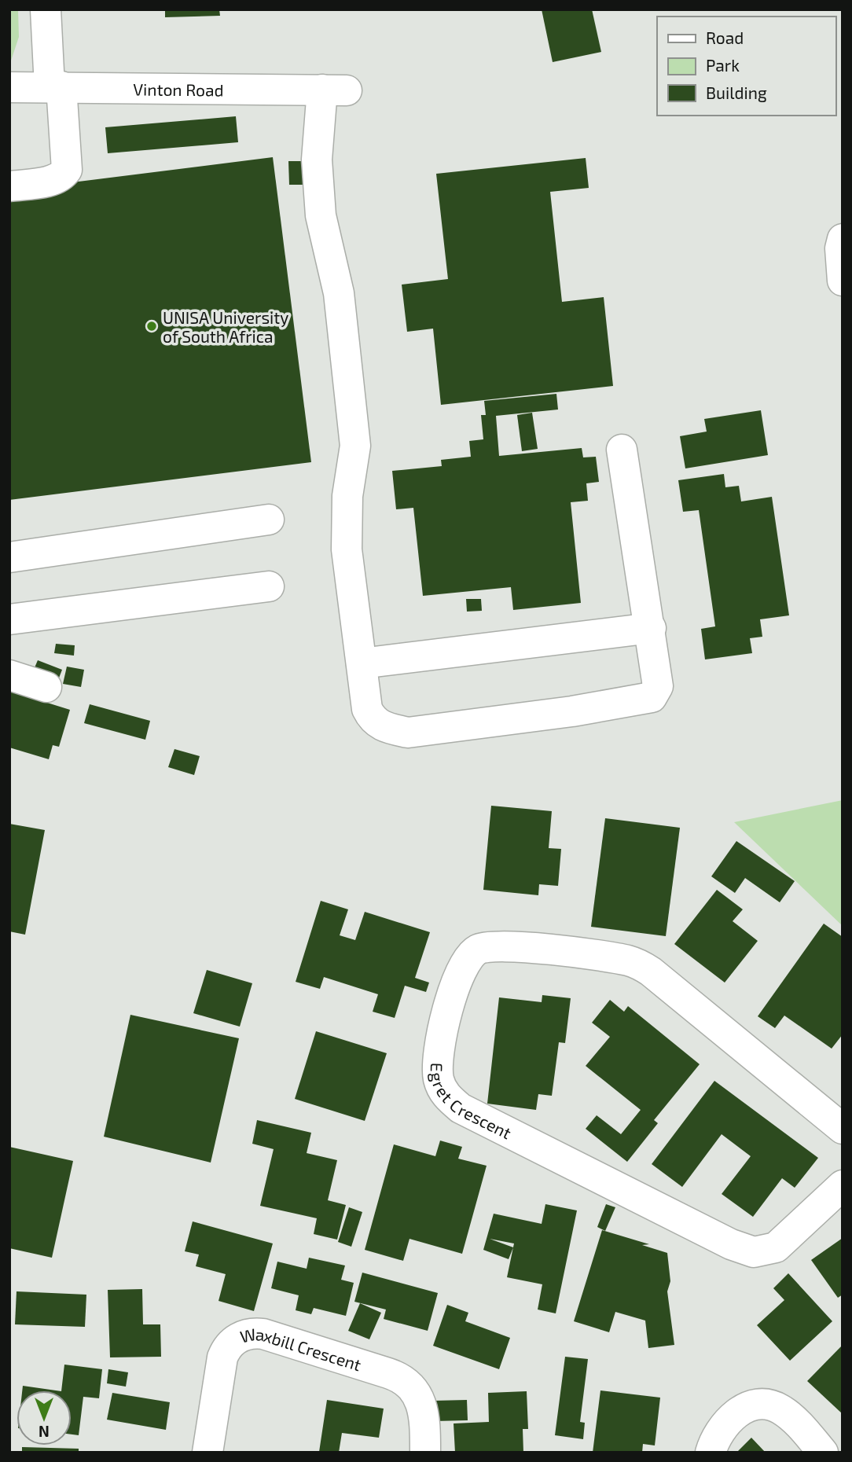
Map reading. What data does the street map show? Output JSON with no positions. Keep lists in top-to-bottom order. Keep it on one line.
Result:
{"streets":{"street":["Vinton Road","Egret Crescent","Waxbill Crescent"]},"places":["UNISA University of South Africa"],"legend":["Road","Park","Building"],"north":"bottom"}
